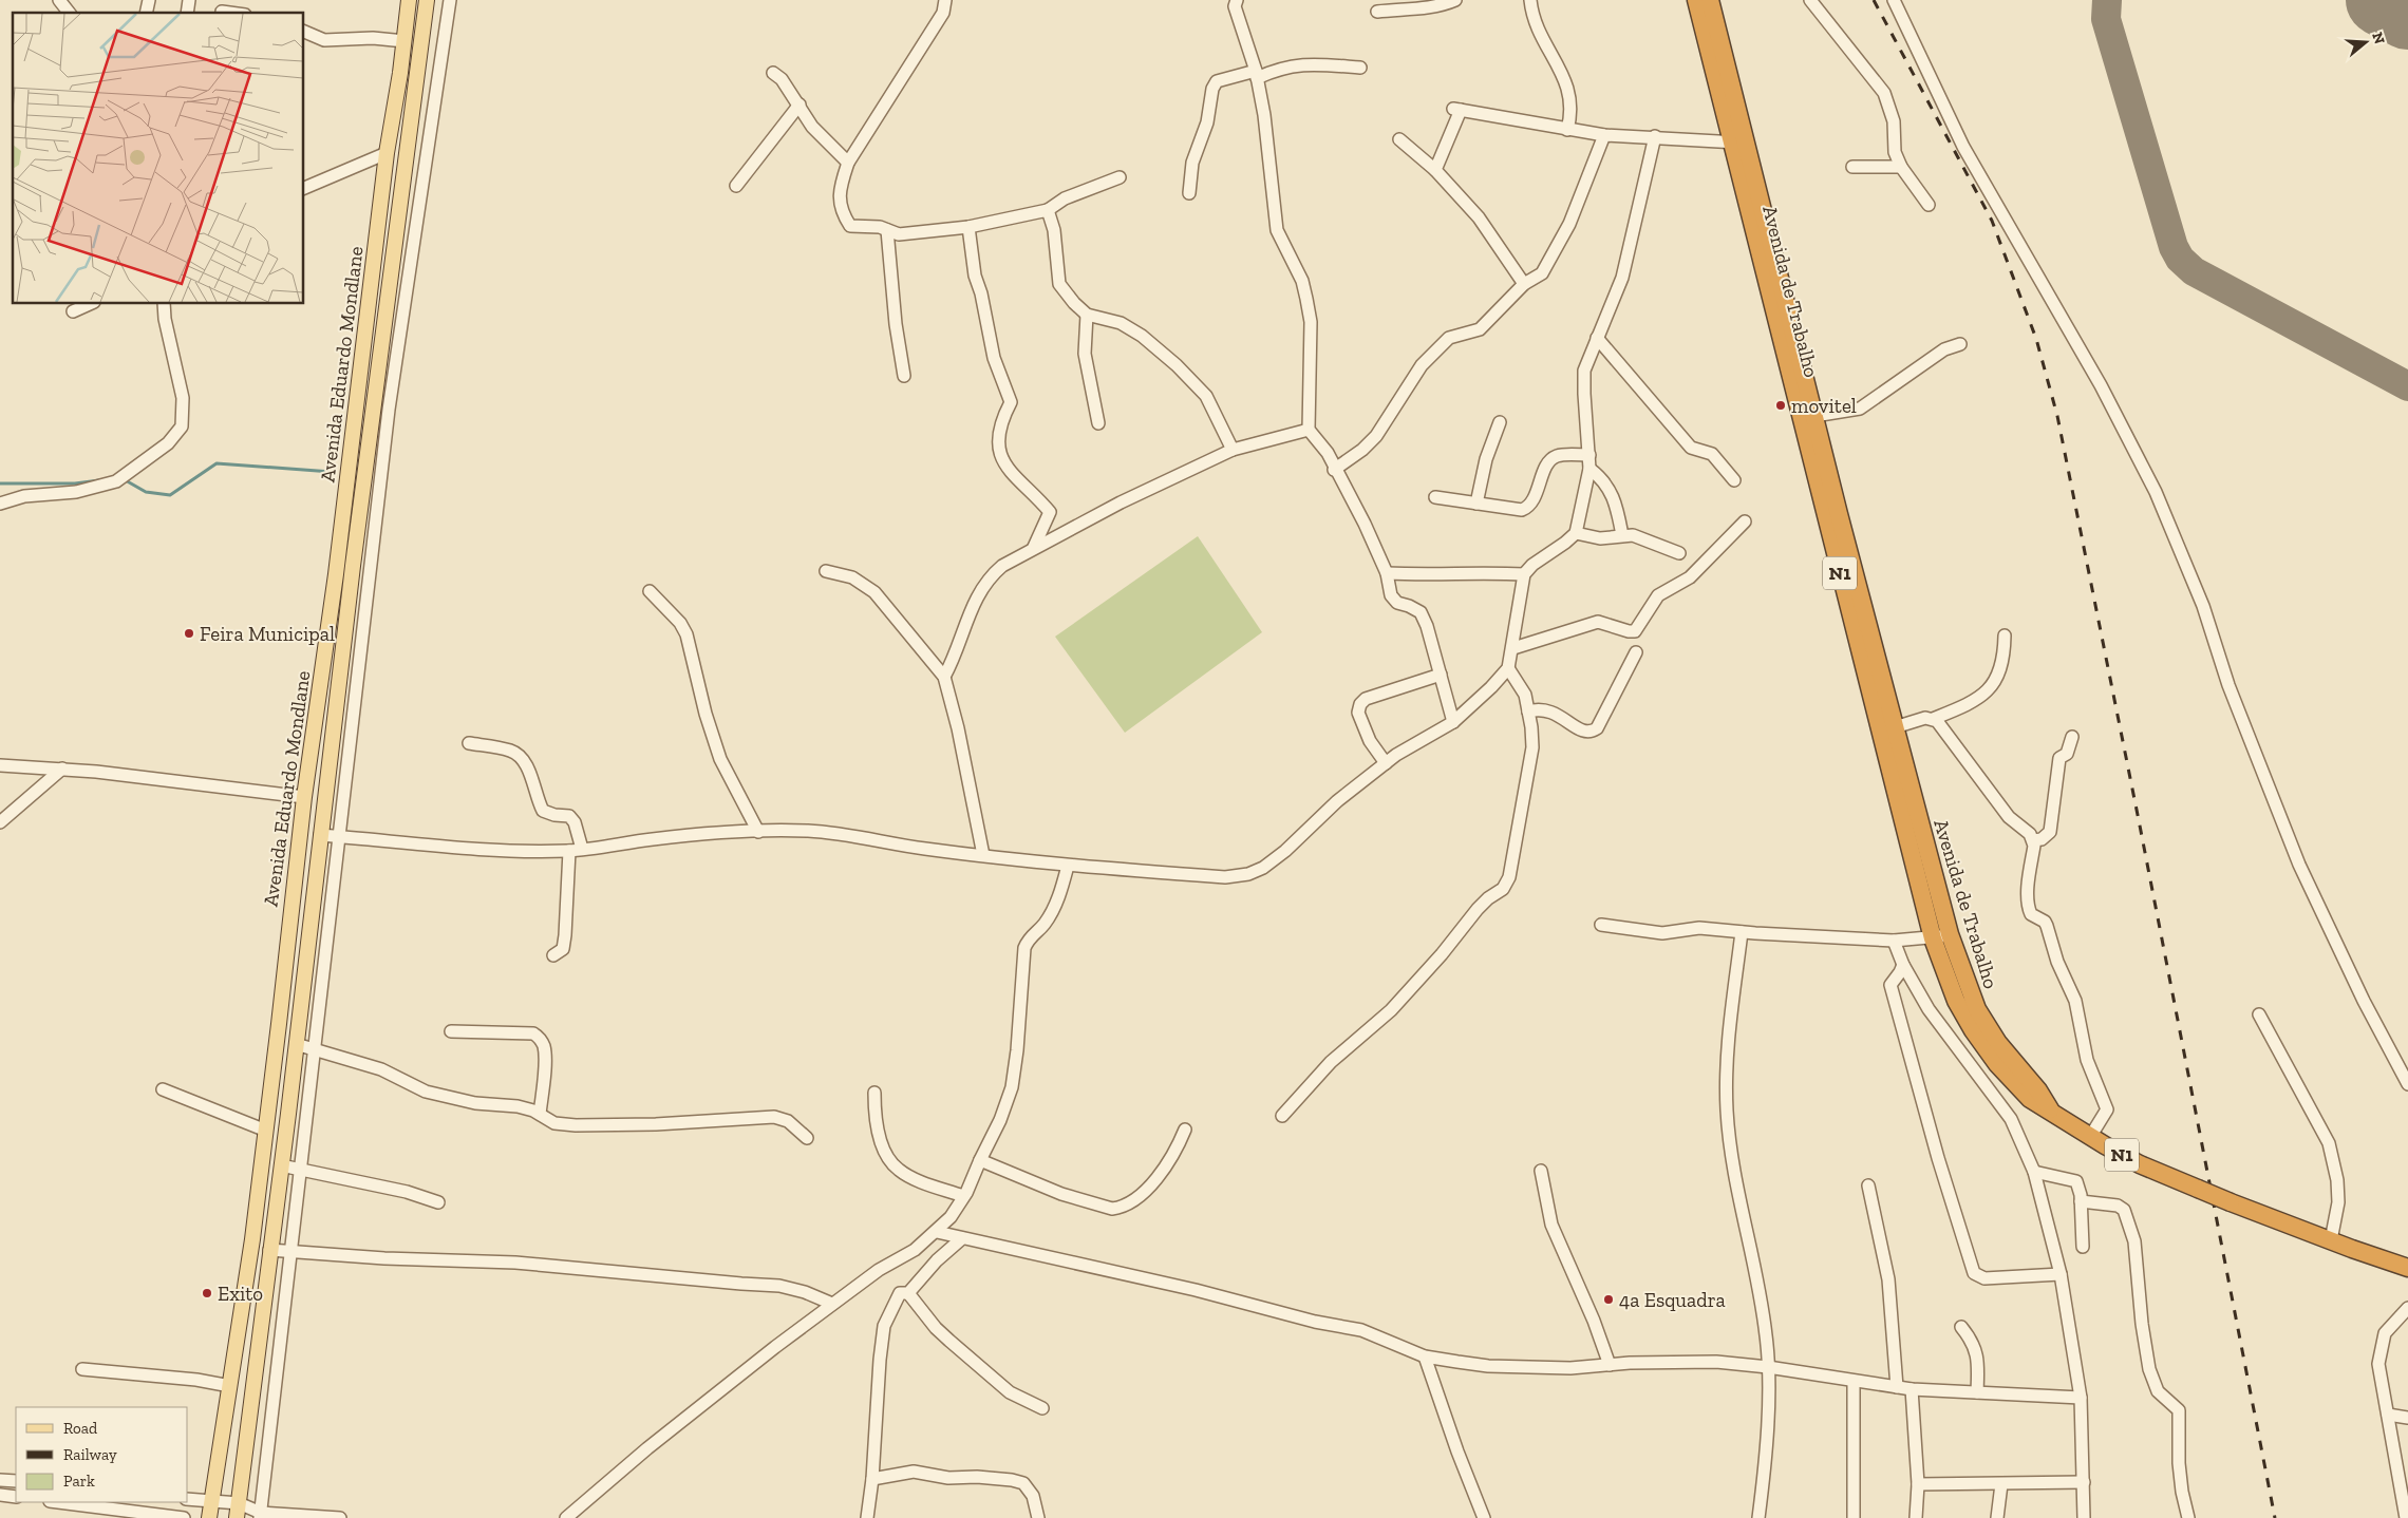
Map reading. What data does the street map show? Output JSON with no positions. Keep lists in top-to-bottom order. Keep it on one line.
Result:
{"streets":{"highway":["Avenida de Trabalho","N1"],"main road":["Avenida Eduardo Mondlane"]},"crossings":[["Avenida de Trabalho","N1"]],"places":["movitel","Feira Municipal","Exito","4a Esquadra"],"legend":["Road","Railway","Park"],"north":"right"}
